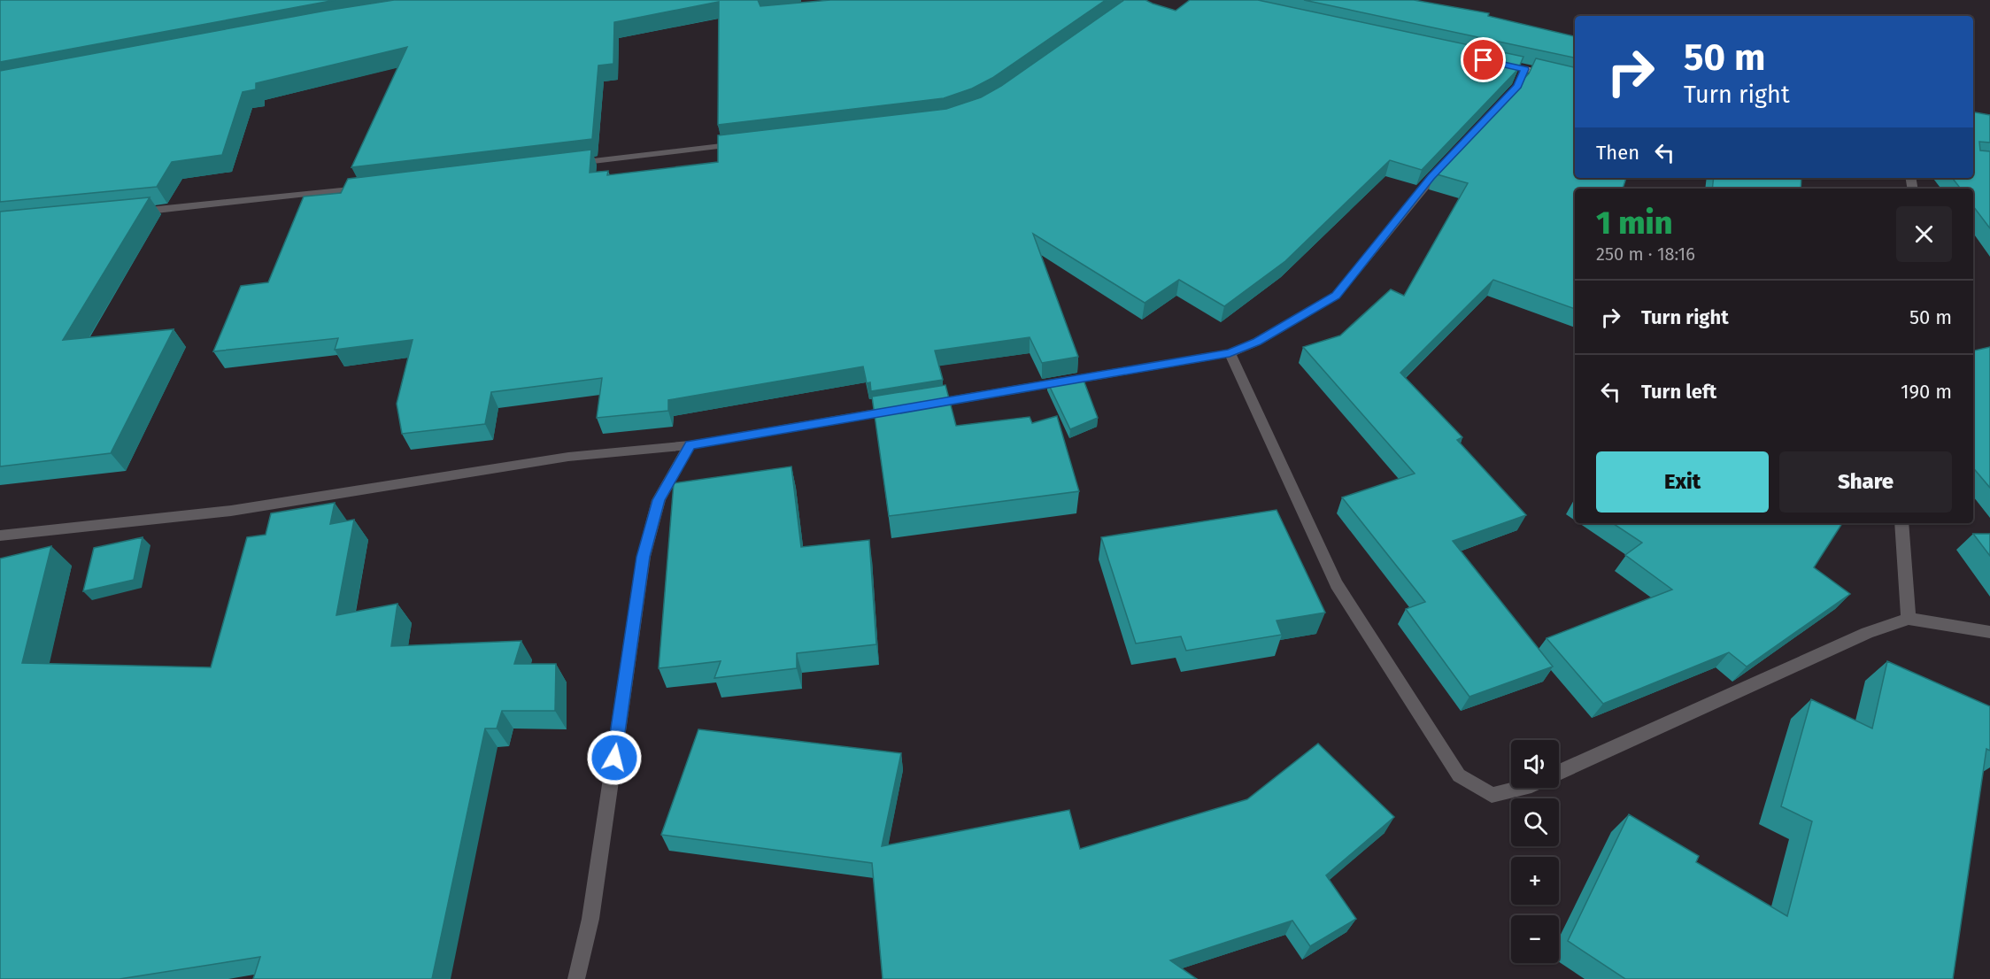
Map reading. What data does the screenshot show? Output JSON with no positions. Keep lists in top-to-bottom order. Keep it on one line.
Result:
{"page":{"turn":["50 m","Turn right"],"then":"Then","heading":["1 min","250 m · 18:16"],"list":[{"name":"Turn right","value":"50 m"},{"name":"Turn left","value":"190 m"}],"buttons":["Exit","Share"],"map_buttons":["+","−"]}}
